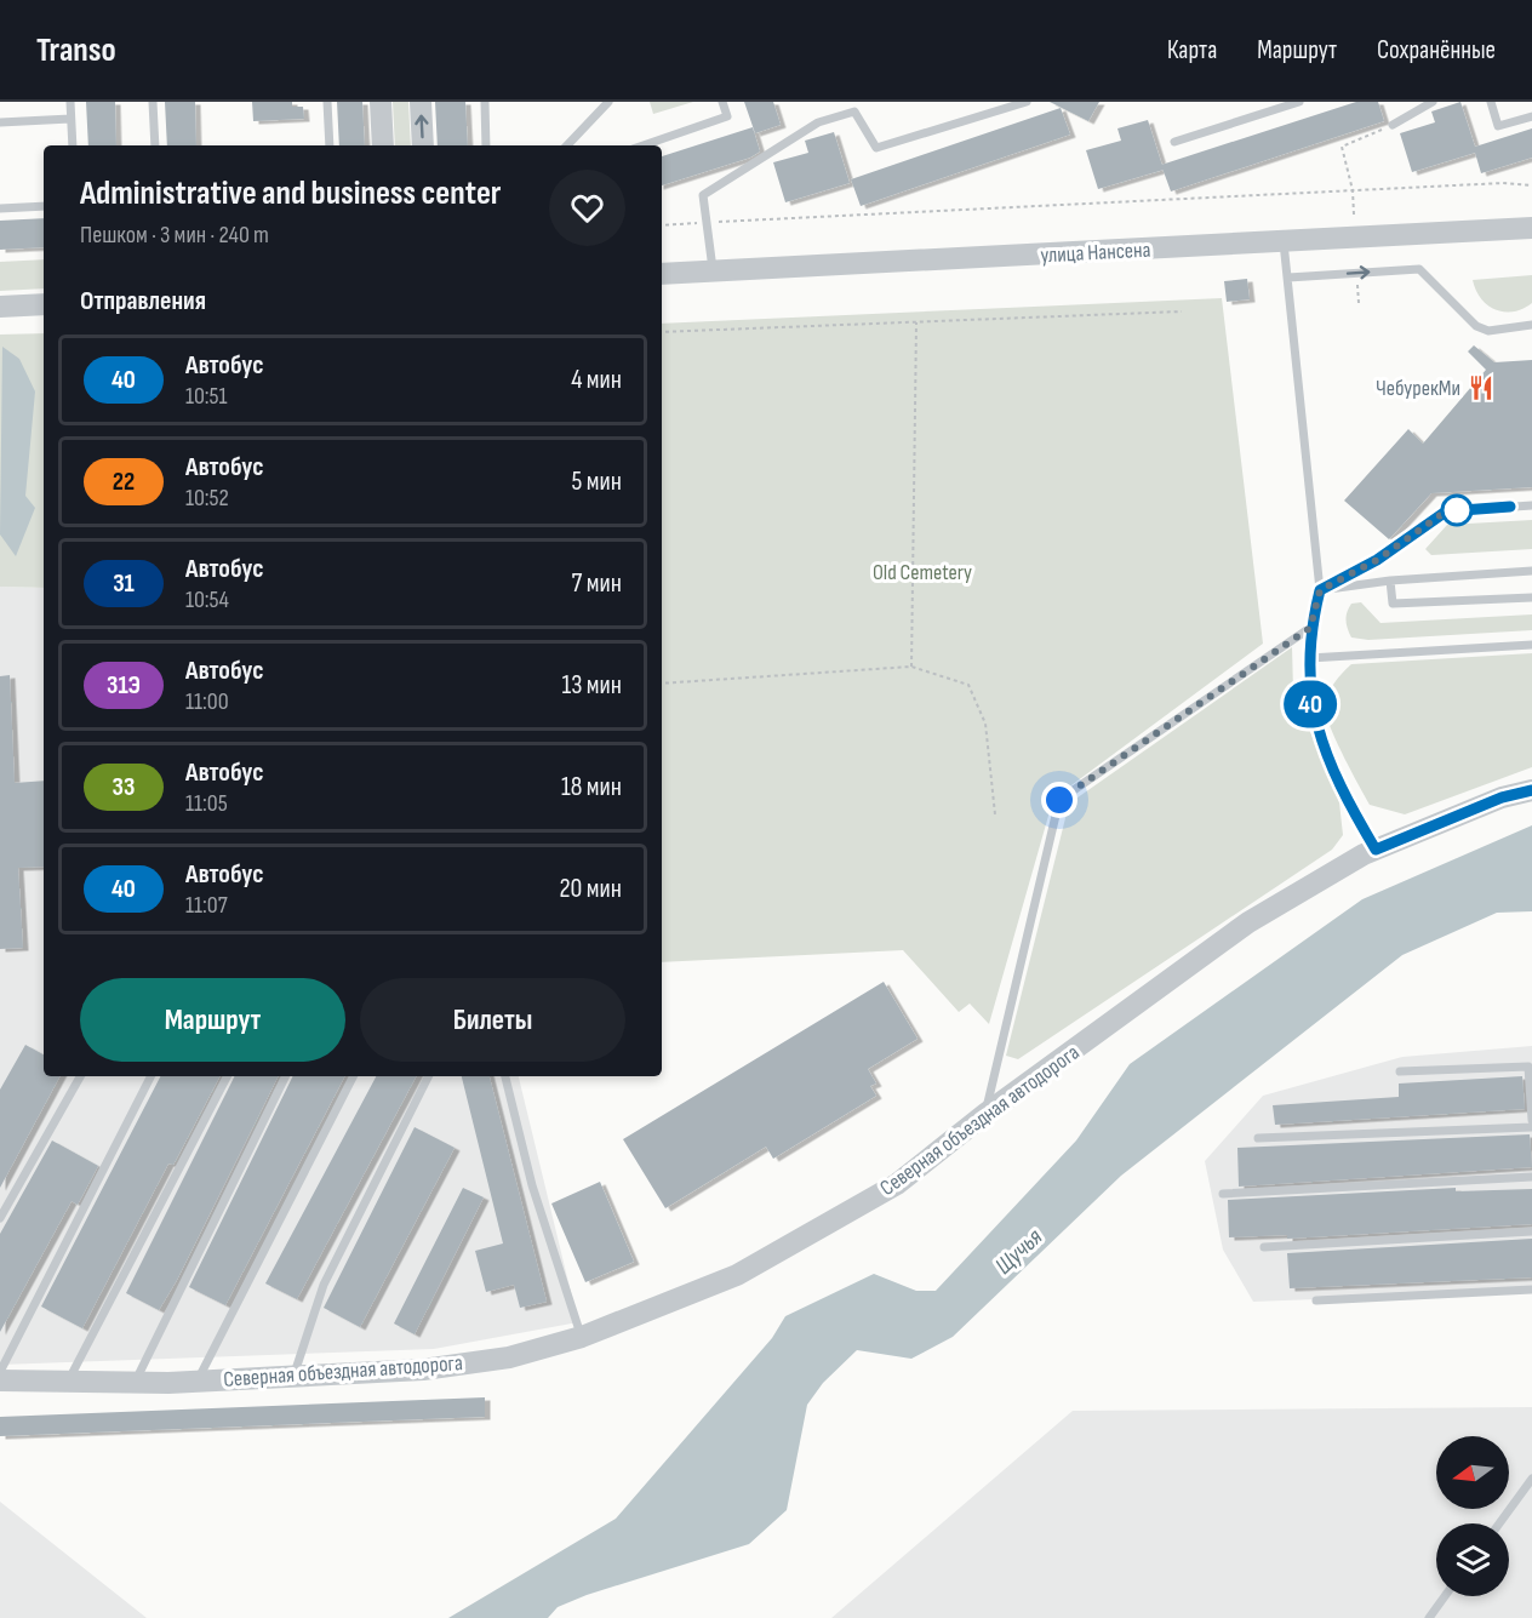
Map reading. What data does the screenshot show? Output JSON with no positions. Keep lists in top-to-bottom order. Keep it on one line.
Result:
{"streets":{"street":["улица Нансена","Северная объездная автодорога"]},"water":["Щучья"],"parks":["Old Cemetery"],"places":{"restaurant":["ЧебурекМи"]},"lines":["bus line 40"],"north":"left","page":{"header":"Transo","nav":["Карта","Маршрут","Сохранённые"],"on_map":"40","heading":[["Administrative and business center","Пешком · 3 мин · 240 m"],"Отправления"],"list":[{"mark":"40","name":"Автобус","note":"10:51","value":"4 мин"},{"mark":"22","name":"Автобус","note":"10:52","value":"5 мин"},{"mark":"31","name":"Автобус","note":"10:54","value":"7 мин"},{"mark":"31Э","name":"Автобус","note":"11:00","value":"13 мин"},{"mark":"33","name":"Автобус","note":"11:05","value":"18 мин"},{"mark":"40","name":"Автобус","note":"11:07","value":"20 мин"}],"buttons":["Маршрут","Билеты"]}}
